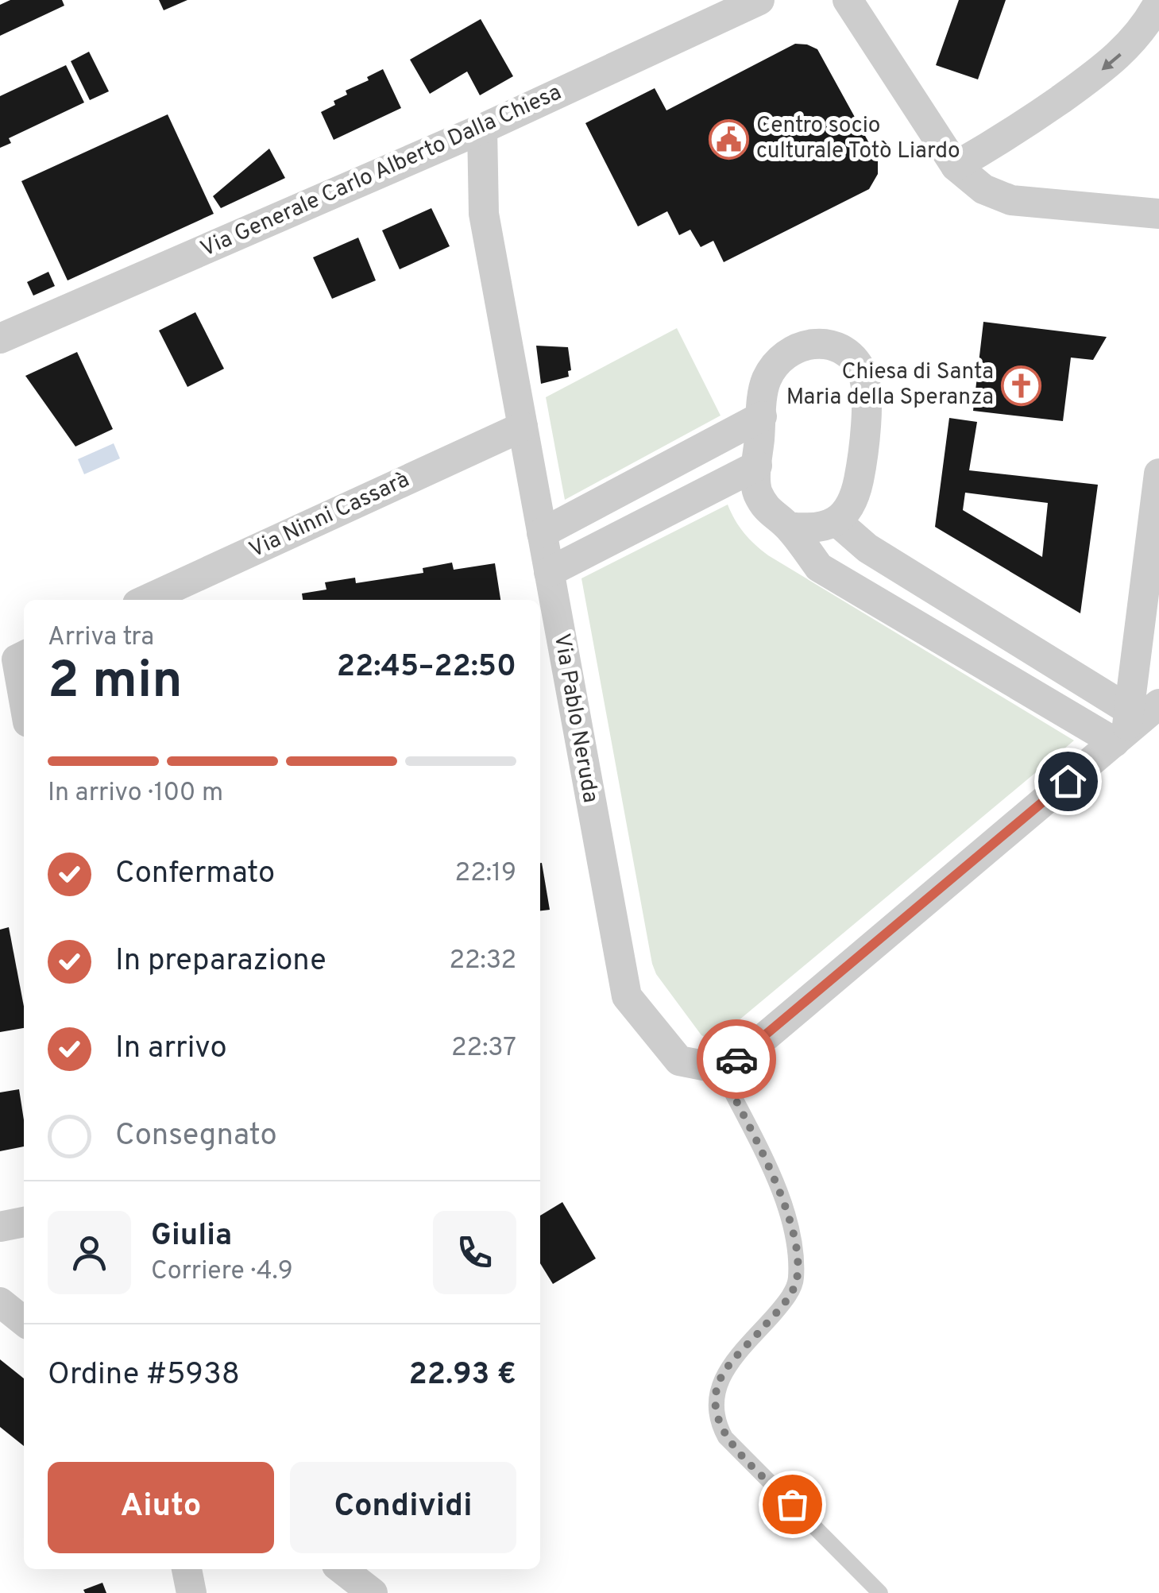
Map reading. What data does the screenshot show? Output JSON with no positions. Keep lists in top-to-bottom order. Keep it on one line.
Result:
{"streets":{"street":["Via Generale Carlo Alberto Dalla Chiesa","Via Ninni Cassarà","Via Pablo Neruda"]},"crossings":[["Via Generale Carlo Alberto Dalla Chiesa","Via Pablo Neruda"],["Via Ninni Cassarà","Via Pablo Neruda"]],"places":{"public building":["Centro socio culturale Totò Liardo"],"church":["Chiesa di Santa Maria della Speranza"]},"page":{"heading":["2 min","Arriva tra","22:45–22:50"],"panel":["Giulia","Corriere · 4.9","Ordine #5938","22.93 €"],"bar":"In arrivo · 100 m","list":[["Confermato","22:19"],["In preparazione","22:32"],["In arrivo","22:37"],"Consegnato"],"buttons":["Aiuto","Condividi"]}}
